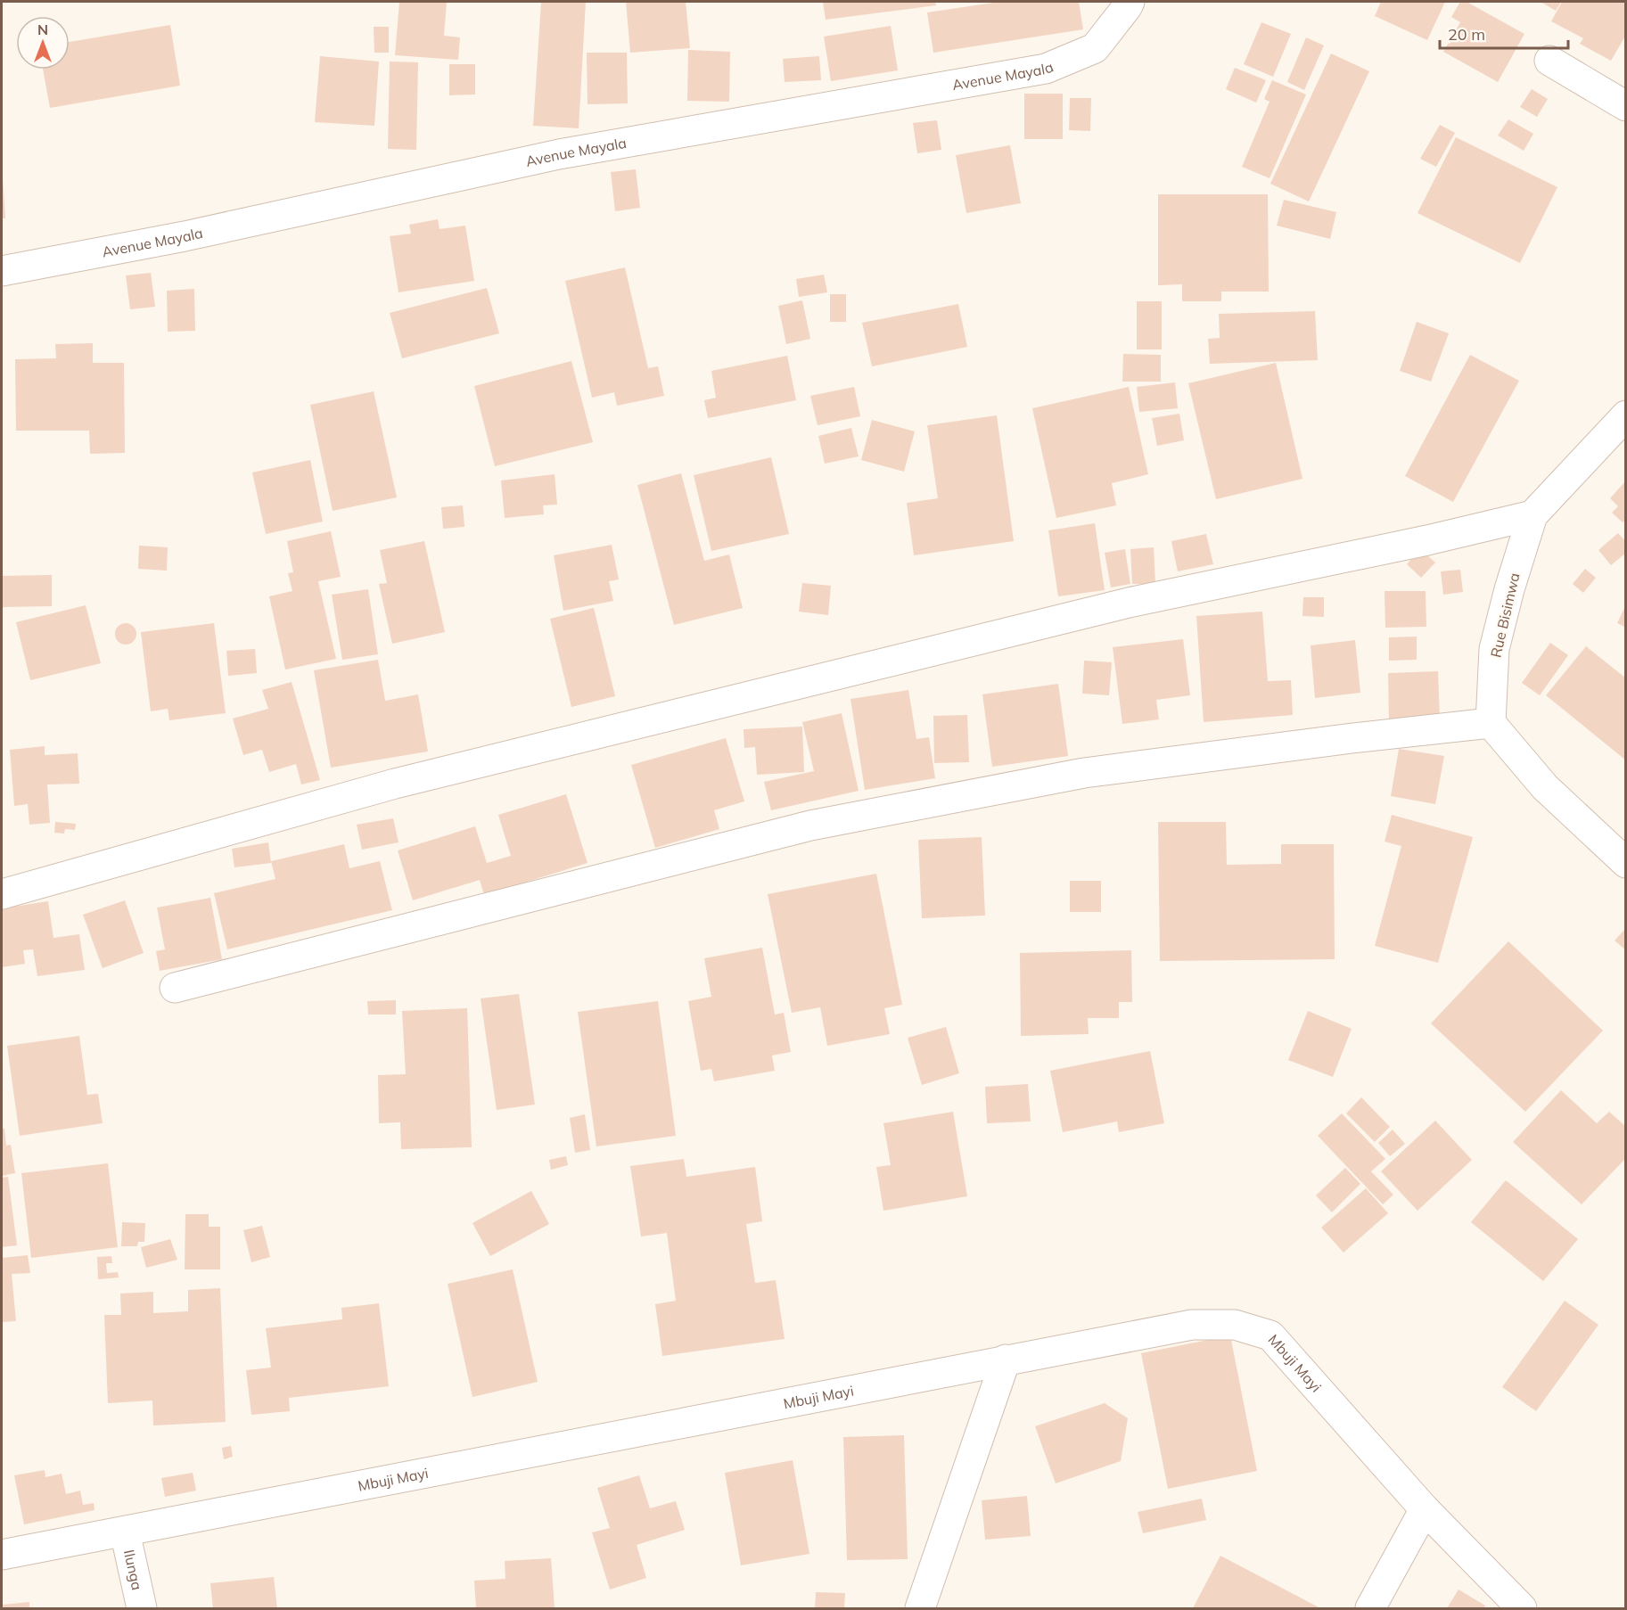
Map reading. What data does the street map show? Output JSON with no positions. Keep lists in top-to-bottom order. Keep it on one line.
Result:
{"streets":{"street":["Avenue Mayala","Rue Bisimwa","Mbuji Mayi","Ilunga"]},"crossings":[["Mbuji Mayi","Ilunga"]],"scale_bar":"20 m","north":"top"}
